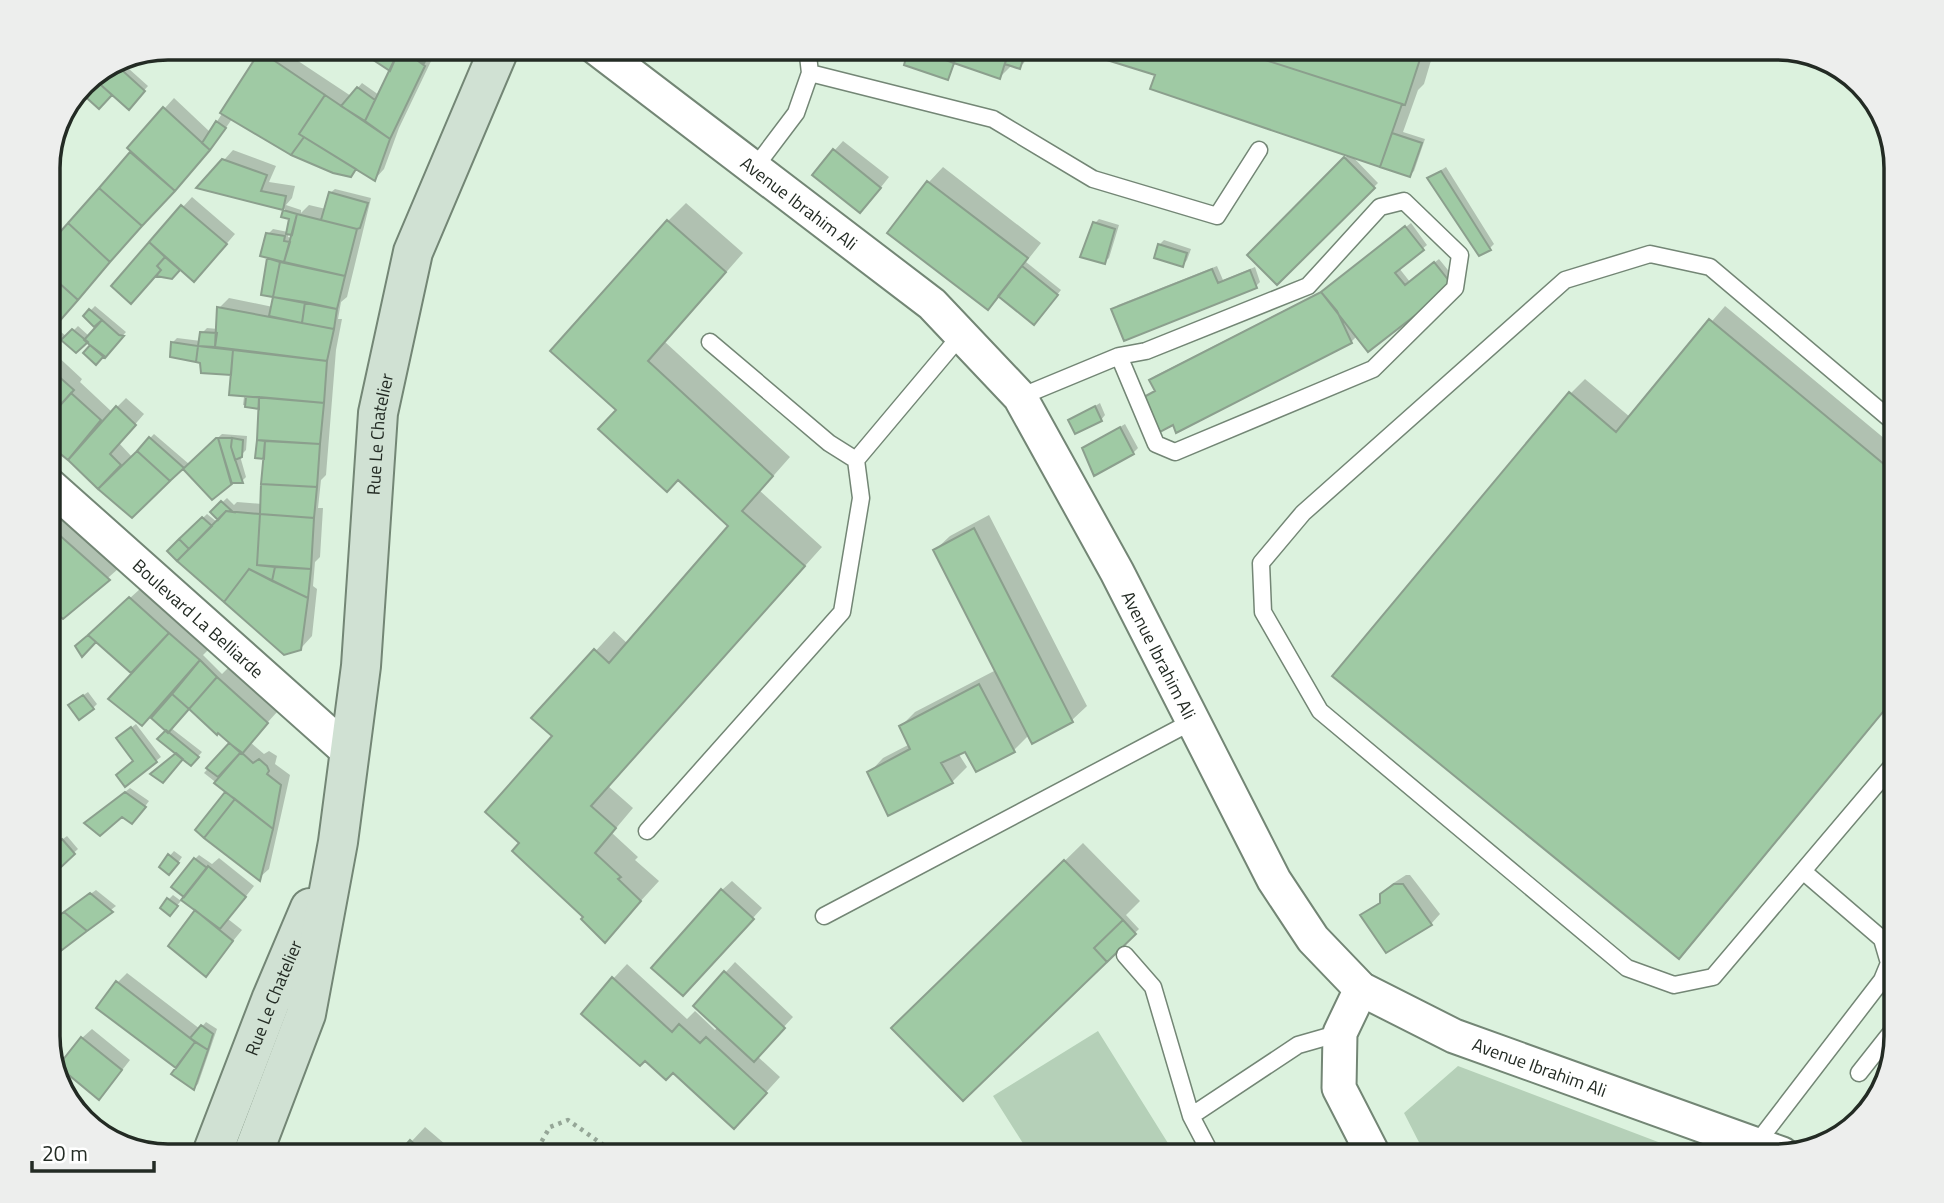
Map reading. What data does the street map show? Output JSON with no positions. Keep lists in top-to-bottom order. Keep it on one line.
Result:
{"streets":{"main road":["Rue Le Chatelier"],"street":["Avenue Ibrahim Ali","Boulevard La Belliarde"]},"crossings":[["Rue Le Chatelier","Boulevard La Belliarde"]],"scale_bar":"20 m"}
